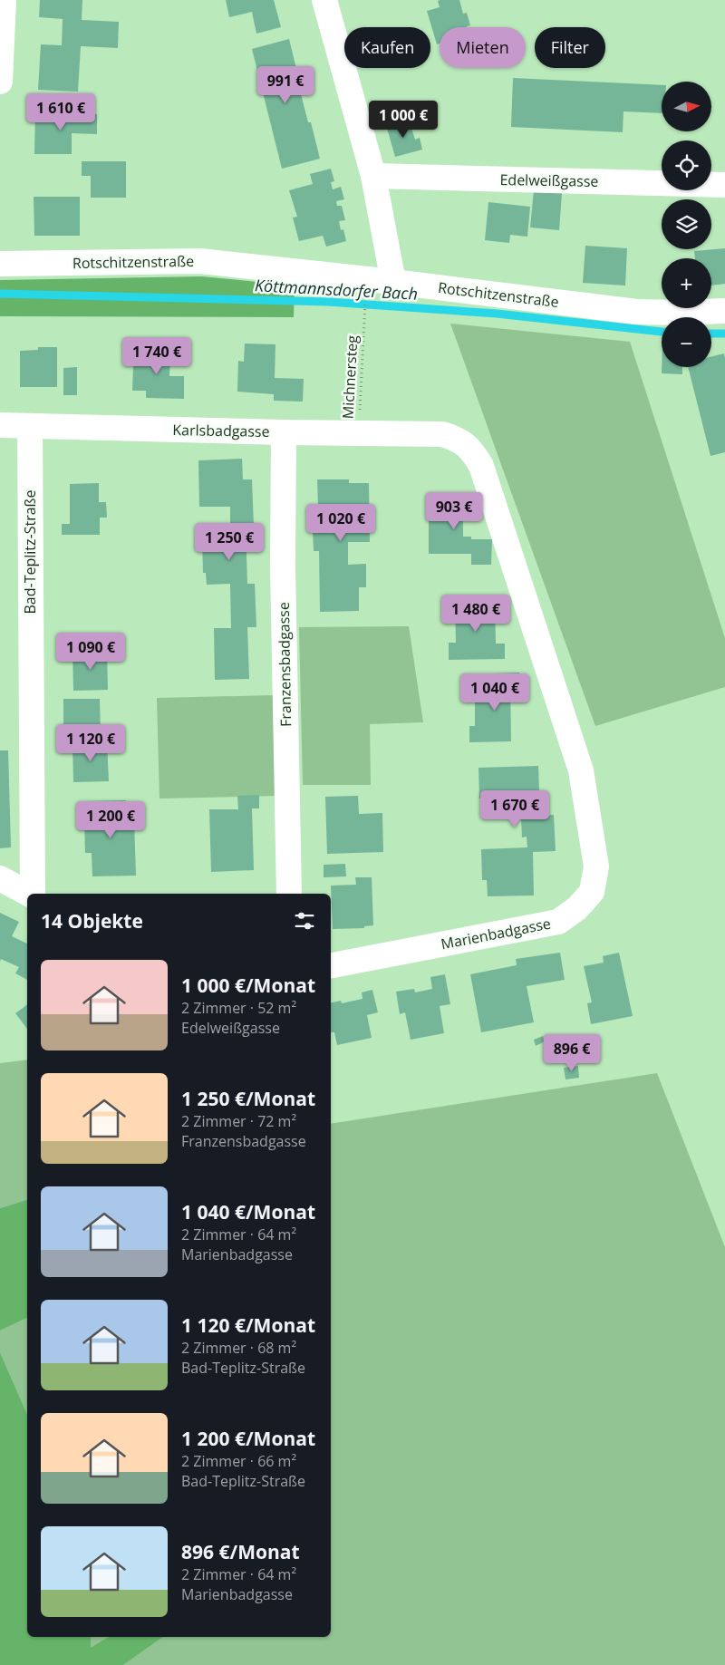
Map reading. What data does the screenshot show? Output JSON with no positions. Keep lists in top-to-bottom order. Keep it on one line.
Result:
{"streets":{"street":["Edelweißgasse","Rotschitzenstraße","Karlsbadgasse","Bad-Teplitz-Straße","Franzensbadgasse","Marienbadgasse"],"path":["Michnersteg"]},"crossings":[["Michnersteg","Karlsbadgasse"],["Karlsbadgasse","Bad-Teplitz-Straße"],["Karlsbadgasse","Franzensbadgasse"],["Karlsbadgasse","Marienbadgasse"]],"water":["Köttmannsdorfer Bach"],"north":"right","page":{"chip":["Kaufen","Mieten","Filter"],"price":["991 €","1 610 €","1 000 €","1 740 €","903 €","1 020 €","1 250 €","1 480 €","1 090 €","1 040 €","1 120 €","1 670 €","1 200 €","896 €"],"map_buttons":["+","−"],"heading":"14 Objekte","list":[{"name":"1 000 €/Monat","note":"2 Zimmer · 52 m² · Edelweißgasse"},{"name":"1 250 €/Monat","note":"2 Zimmer · 72 m² · Franzensbadgasse"},{"name":"1 040 €/Monat","note":"2 Zimmer · 64 m² · Marienbadgasse"},{"name":"1 120 €/Monat","note":"2 Zimmer · 68 m² · Bad-Teplitz-Straße"},{"name":"1 200 €/Monat","note":"2 Zimmer · 66 m² · Bad-Teplitz-Straße"},{"name":"896 €/Monat","note":"2 Zimmer · 64 m² · Marienbadgasse"}]}}
